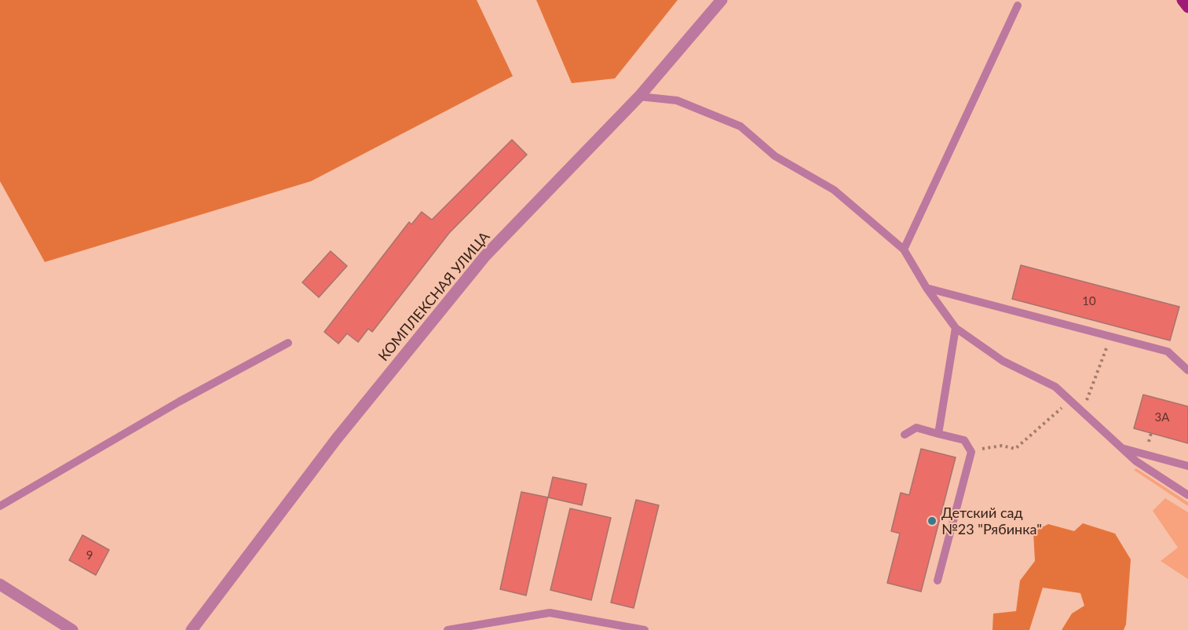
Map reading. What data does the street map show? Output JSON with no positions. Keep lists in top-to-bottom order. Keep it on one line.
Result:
{"streets":{"street":["КОМПЛЕКСНАЯ УЛИЦА"]},"places":["Детский сад №23 \"Рябинка\""],"house_numbers":["10","3А","9"]}
